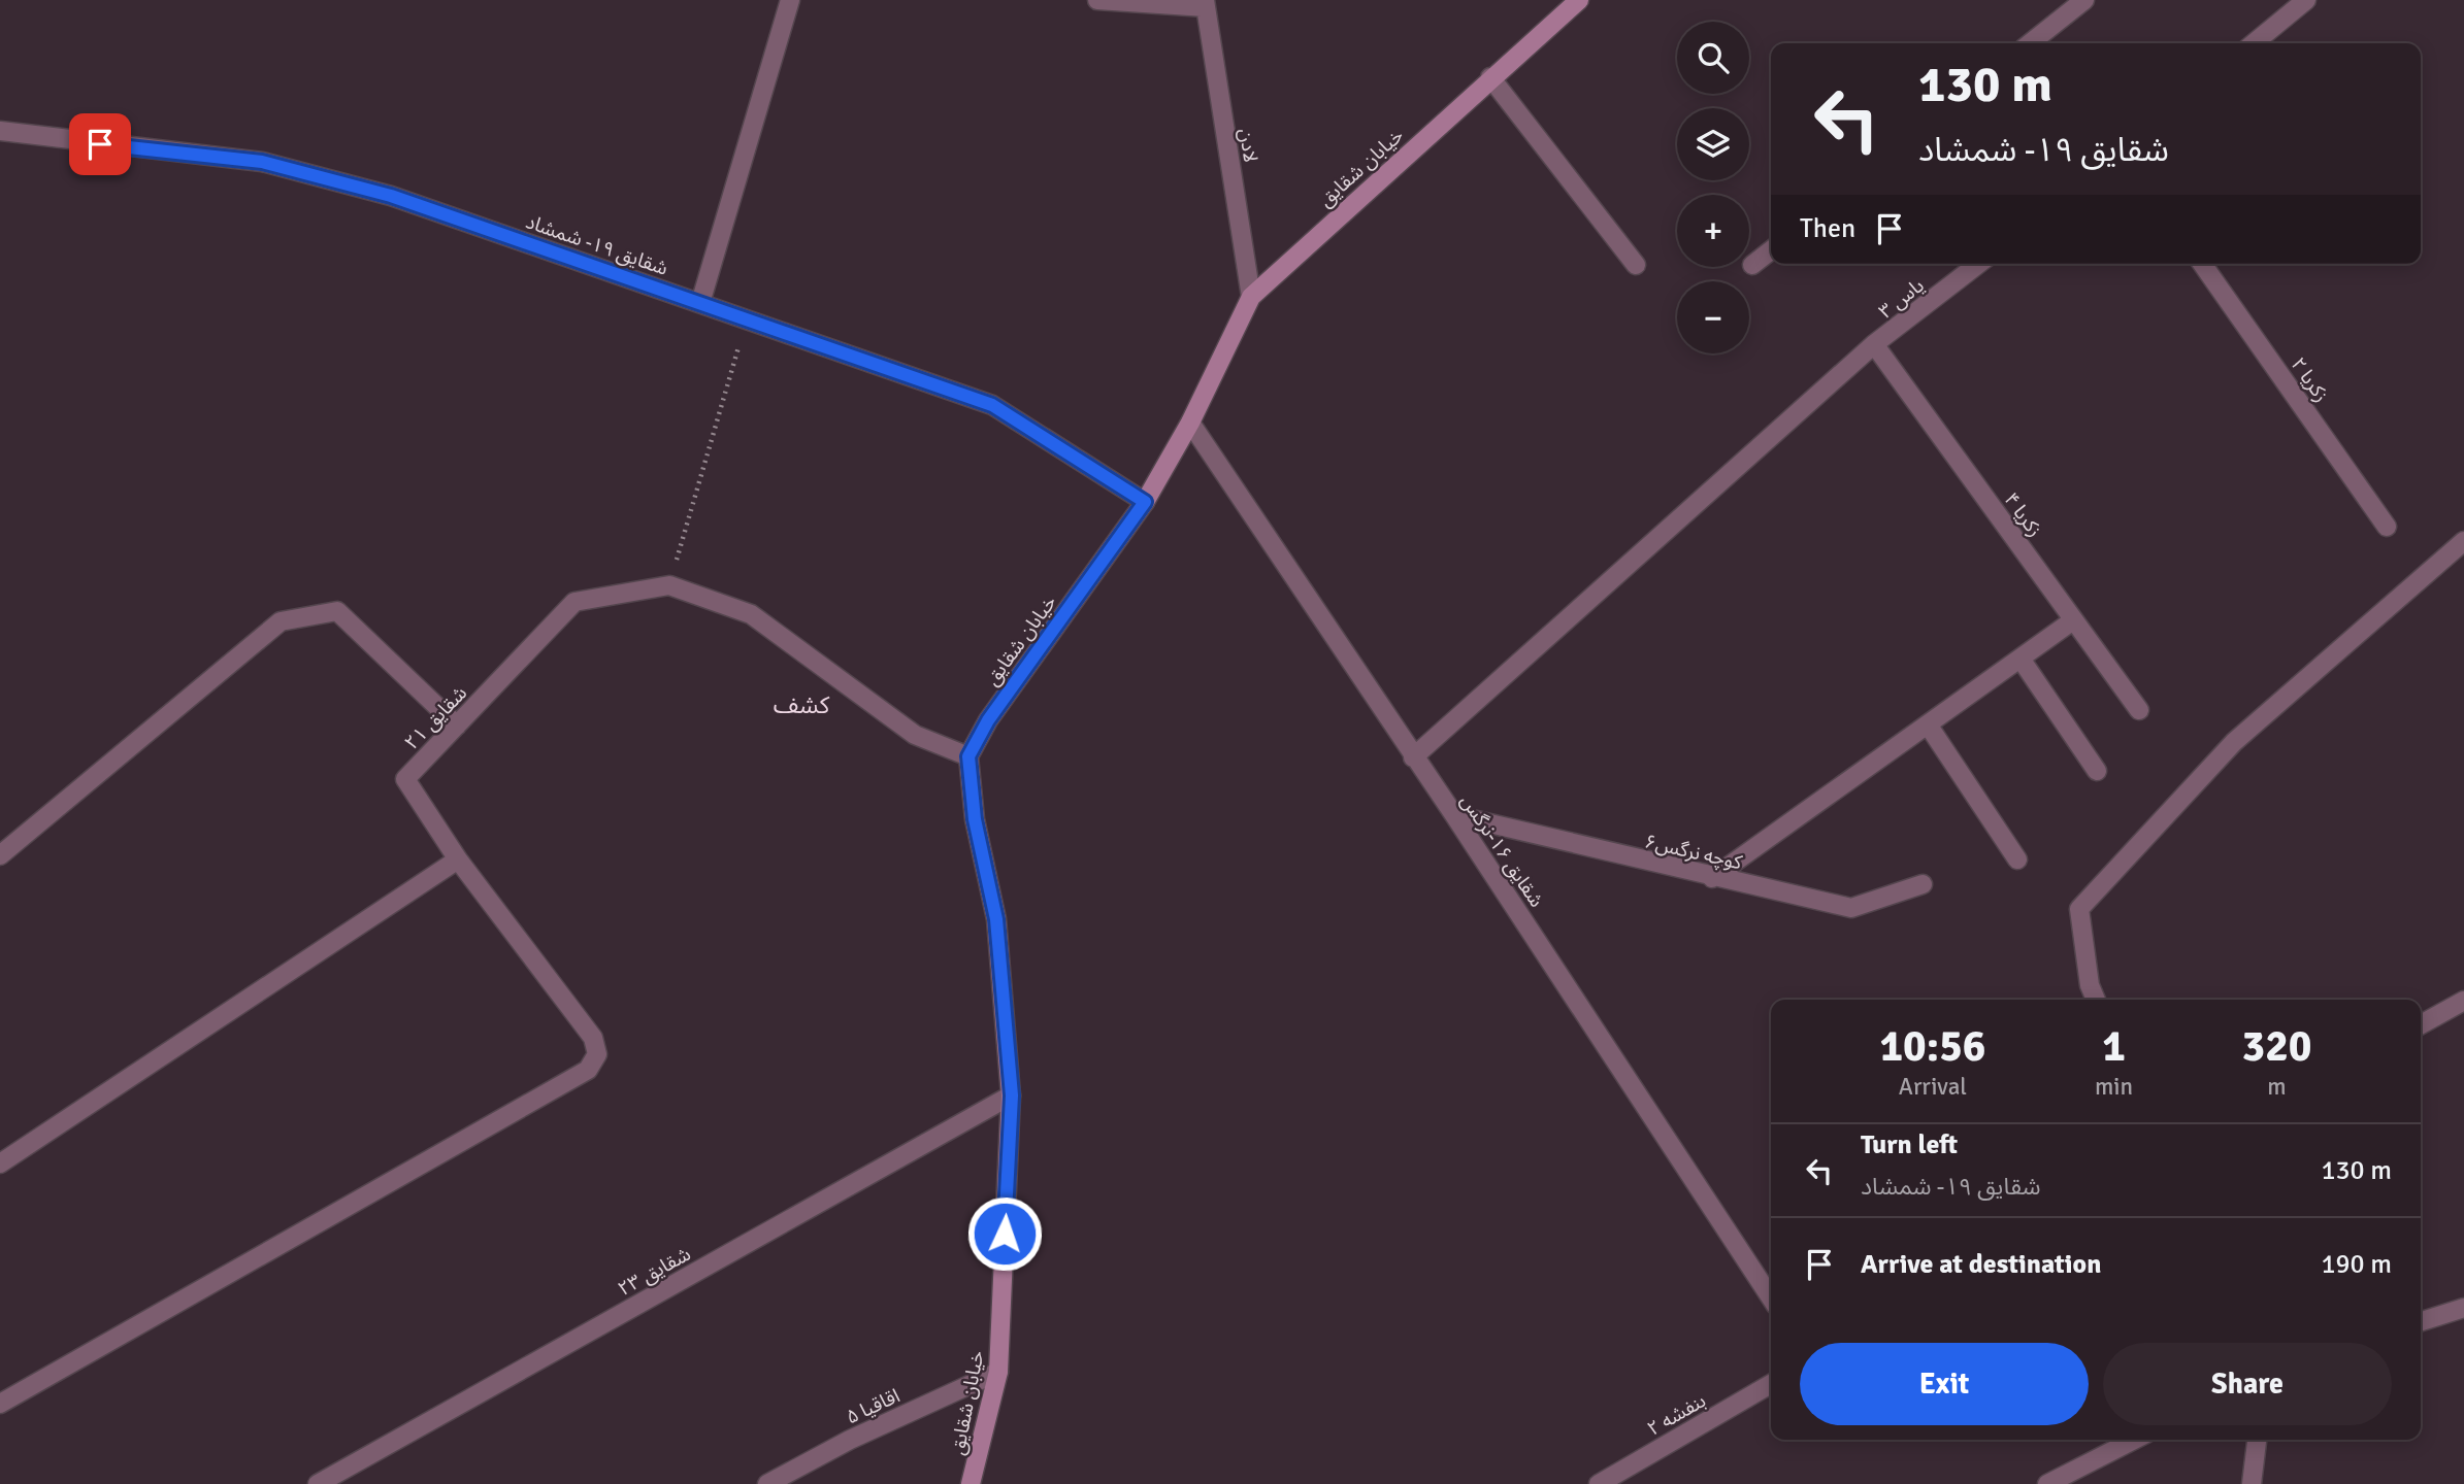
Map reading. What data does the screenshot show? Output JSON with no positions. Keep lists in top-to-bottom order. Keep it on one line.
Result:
{"streets":{"street":["لادن","خیابان شقایق","شقایق ۱۹- شمشاد","یاس ۳","زکریا ۲","زکریا ۴","شقایق ۲۱","شقایق ۱۶-نرگس","کوچه نرگس۶","شقایق ۲۳","اقاقیا ۵","بنفشه ۲"]},"crossings":[["لادن","خیابان شقایق"],["خیابان شقایق","شقایق ۱۹- شمشاد"],["خیابان شقایق","شقایق ۲۱"],["خیابان شقایق","شقایق ۱۶-نرگس"],["خیابان شقایق","شقایق ۲۳"],["خیابان شقایق","اقاقیا ۵"],["یاس ۳","زکریا ۴"],["یاس ۳","شقایق ۱۶-نرگس"],["شقایق ۱۶-نرگس","کوچه نرگس۶"]],"districts":["کشف"],"page":{"map_buttons":["+","−"],"turn":["130 m","شقایق ۱۹- شمشاد"],"then":"Then","eta":["10:56","Arrival","1","min","320","m"],"list":[{"name":"Turn left","note":"شقایق ۱۹- شمشاد","value":"130 m"},{"name":"Arrive at destination","value":"190 m"}],"buttons":["Exit","Share"]}}
